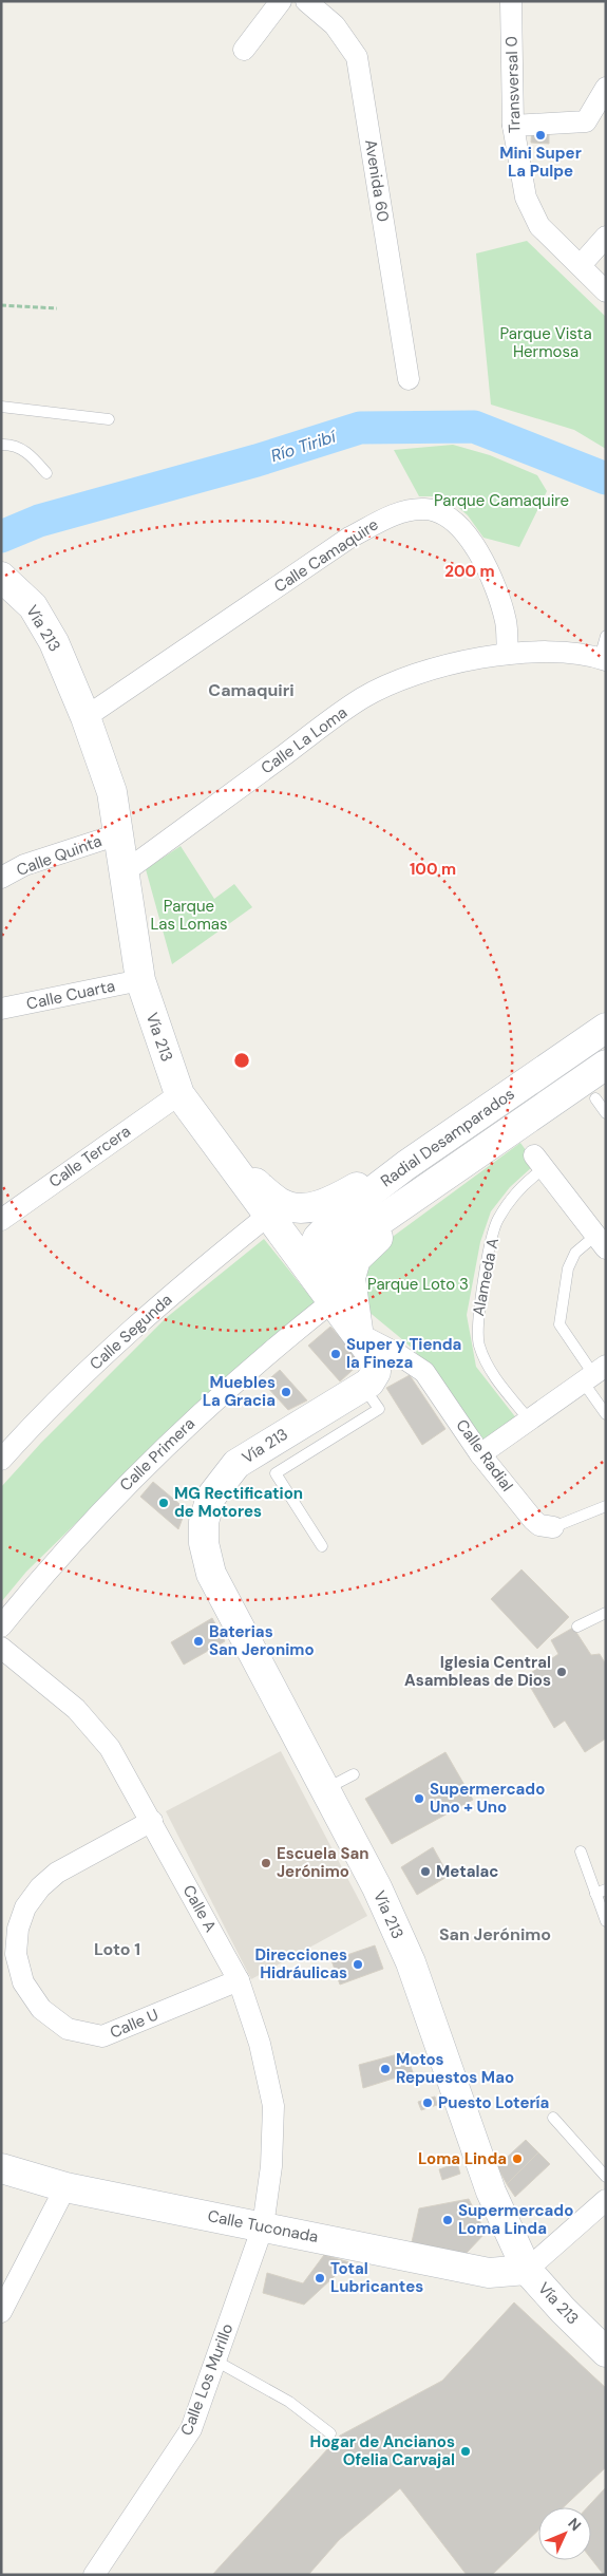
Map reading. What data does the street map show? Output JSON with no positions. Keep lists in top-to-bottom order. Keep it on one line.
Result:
{"streets":{"main road":["Vía 213","Radial Desamparados","Calle Tuconada"],"street":["Transversal 0","Avenida 60","Calle Camaquire","Calle La Loma","Calle Quinta","Calle Cuarta","Calle Tercera","Calle Segunda","Calle Primera","Calle Radial","Calle A","Calle U","Calle Los Murillo"],"lane":["Alameda A"]},"crossings":[["Calle Camaquire","Vía 213"],["Calle Camaquire","Calle La Loma"],["Vía 213","Calle La Loma"],["Vía 213","Calle Quinta"],["Vía 213","Calle Cuarta"],["Vía 213","Radial Desamparados"],["Vía 213","Calle Tercera"],["Vía 213","Calle Segunda"],["Vía 213","Calle Primera"],["Vía 213","Calle Radial"],["Vía 213","Calle Tuconada"],["Radial Desamparados","Calle Primera"],["Calle A","Calle U"],["Calle A","Calle Tuconada"],["Calle A","Calle Los Murillo"],["Calle Tuconada","Calle Los Murillo"]],"districts":["Camaquiri","San Jerónimo","Loto 1"],"water":["Río Tiribí"],"parks":["Parque Vista Hermosa","Parque Camaquire","Parque Las Lomas","Parque Loto 3"],"places":["Mini Super La Pulpe","Super y Tienda la Fineza","Muebles La Gracia","MG Rectification de Motores","Baterias San Jeronimo","Iglesia Central Asambleas de Dios","Supermercado Uno + Uno","Escuela San Jerónimo","Metalac","Direcciones Hidráulicas","Motos Repuestos Mao","Puesto Lotería","Loma Linda","Supermercado Loma Linda","Total Lubricantes","Hogar de Ancianos Ofelia Carvajal"],"north":"top right","rings":["200 m","100 m"]}
